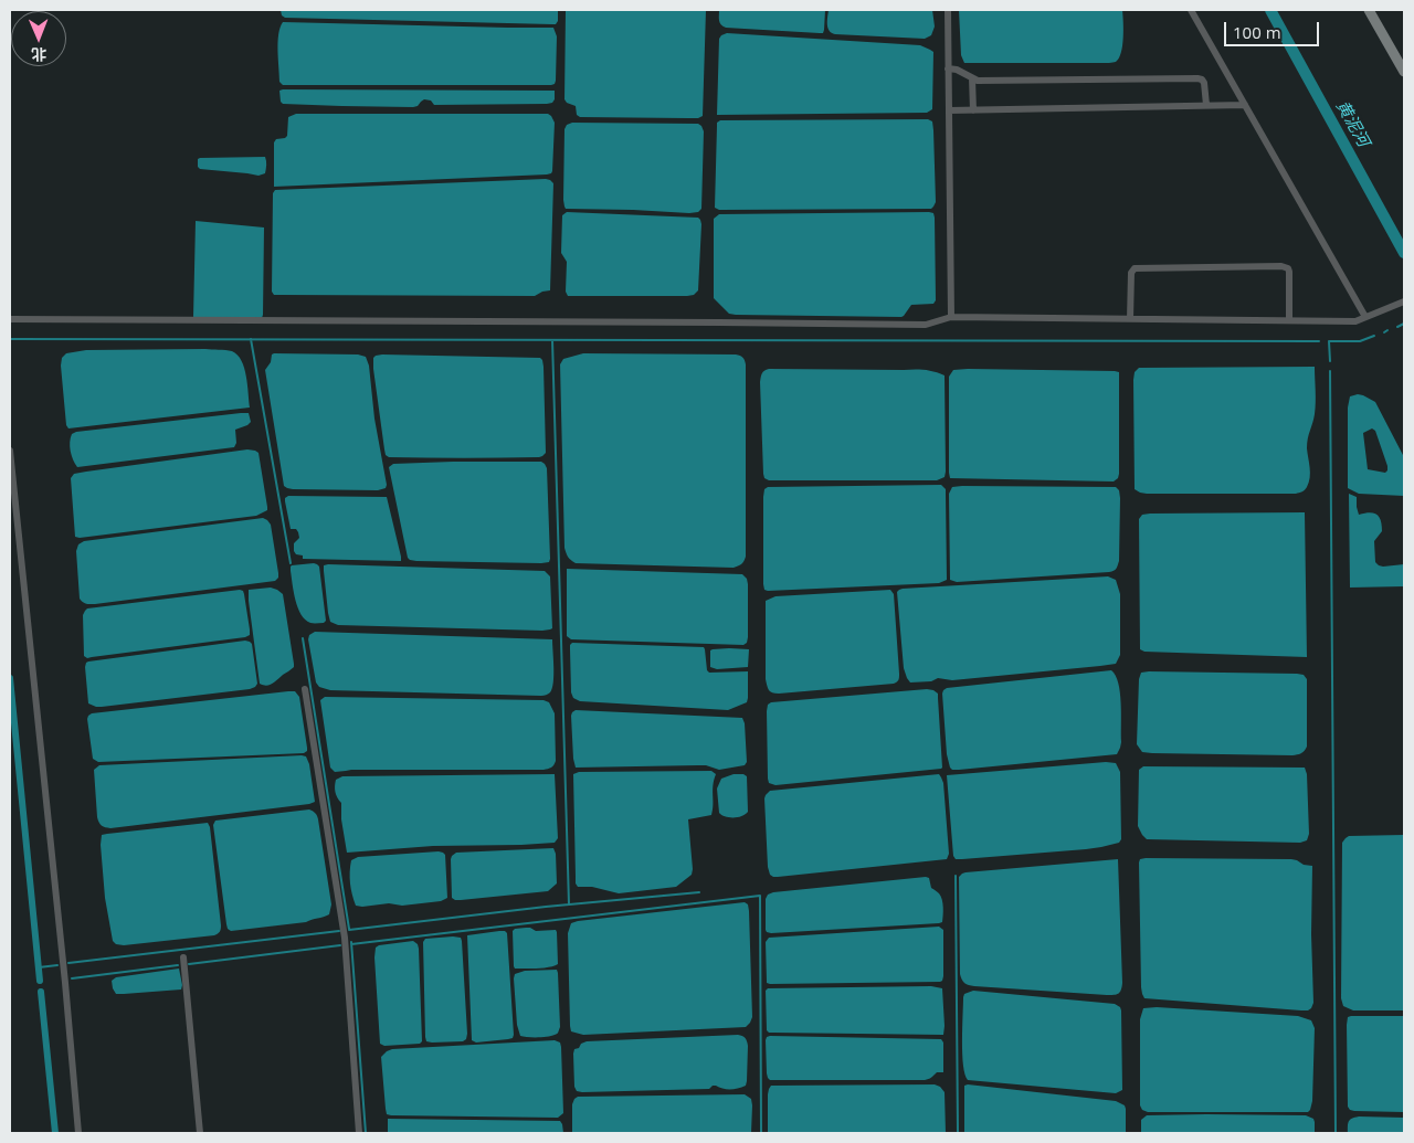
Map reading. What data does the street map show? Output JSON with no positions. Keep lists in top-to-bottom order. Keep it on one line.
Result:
{"water":["黄泥河"],"scale_bar":"100 m","north":"bottom"}
